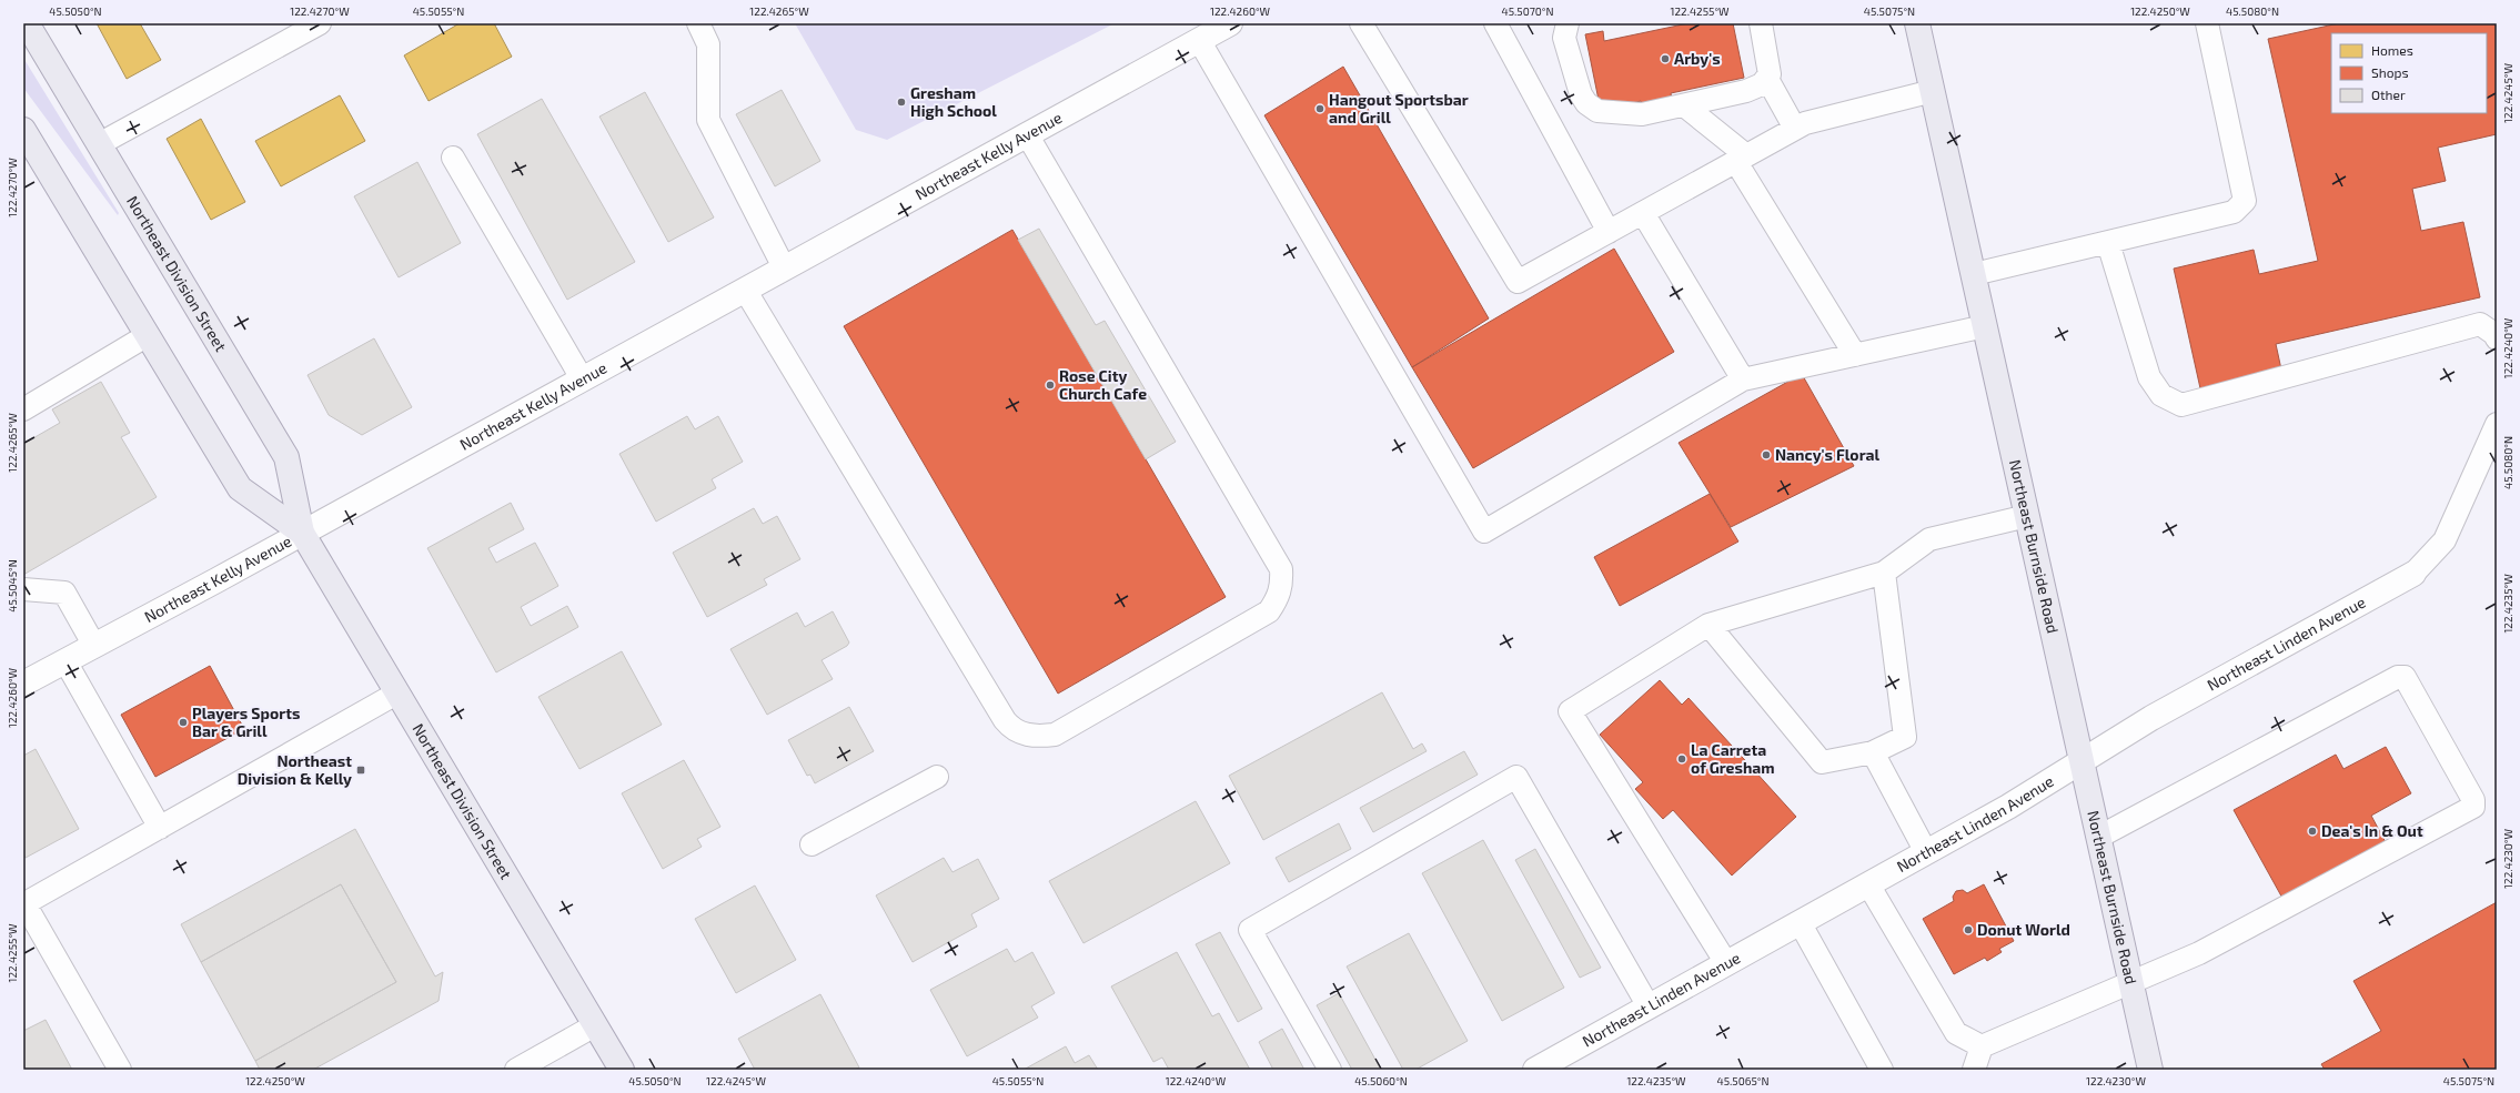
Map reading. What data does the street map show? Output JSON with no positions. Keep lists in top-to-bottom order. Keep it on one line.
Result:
{"streets":{"main road":["Northeast Division Street","Northeast Burnside Road"],"street":["Northeast Kelly Avenue","Northeast Linden Avenue"]},"crossings":[["Northeast Kelly Avenue","Northeast Division Street"],["Northeast Burnside Road","Northeast Linden Avenue"]],"places":{"other":["Arby's","Gresham High School","Hangout Sportsbar and Grill","Rose City Church Cafe","Nancy's Floral","Players Sports Bar & Grill","La Carreta of Gresham","Dea's In & Out","Donut World"],"transit":["Northeast Division & Kelly"]},"legend":["Homes","Shops","Other"],"coordinates":["45.5050°N","122.4270°W","45.5055°N","122.4265°W","122.4260°W","45.5070°N","122.4255°W","45.5075°N","122.4250°W","45.5080°N","122.4245°W","122.4240°W","45.5045°N","122.4235°W","122.4230°W","45.5060°N","45.5065°N"]}
